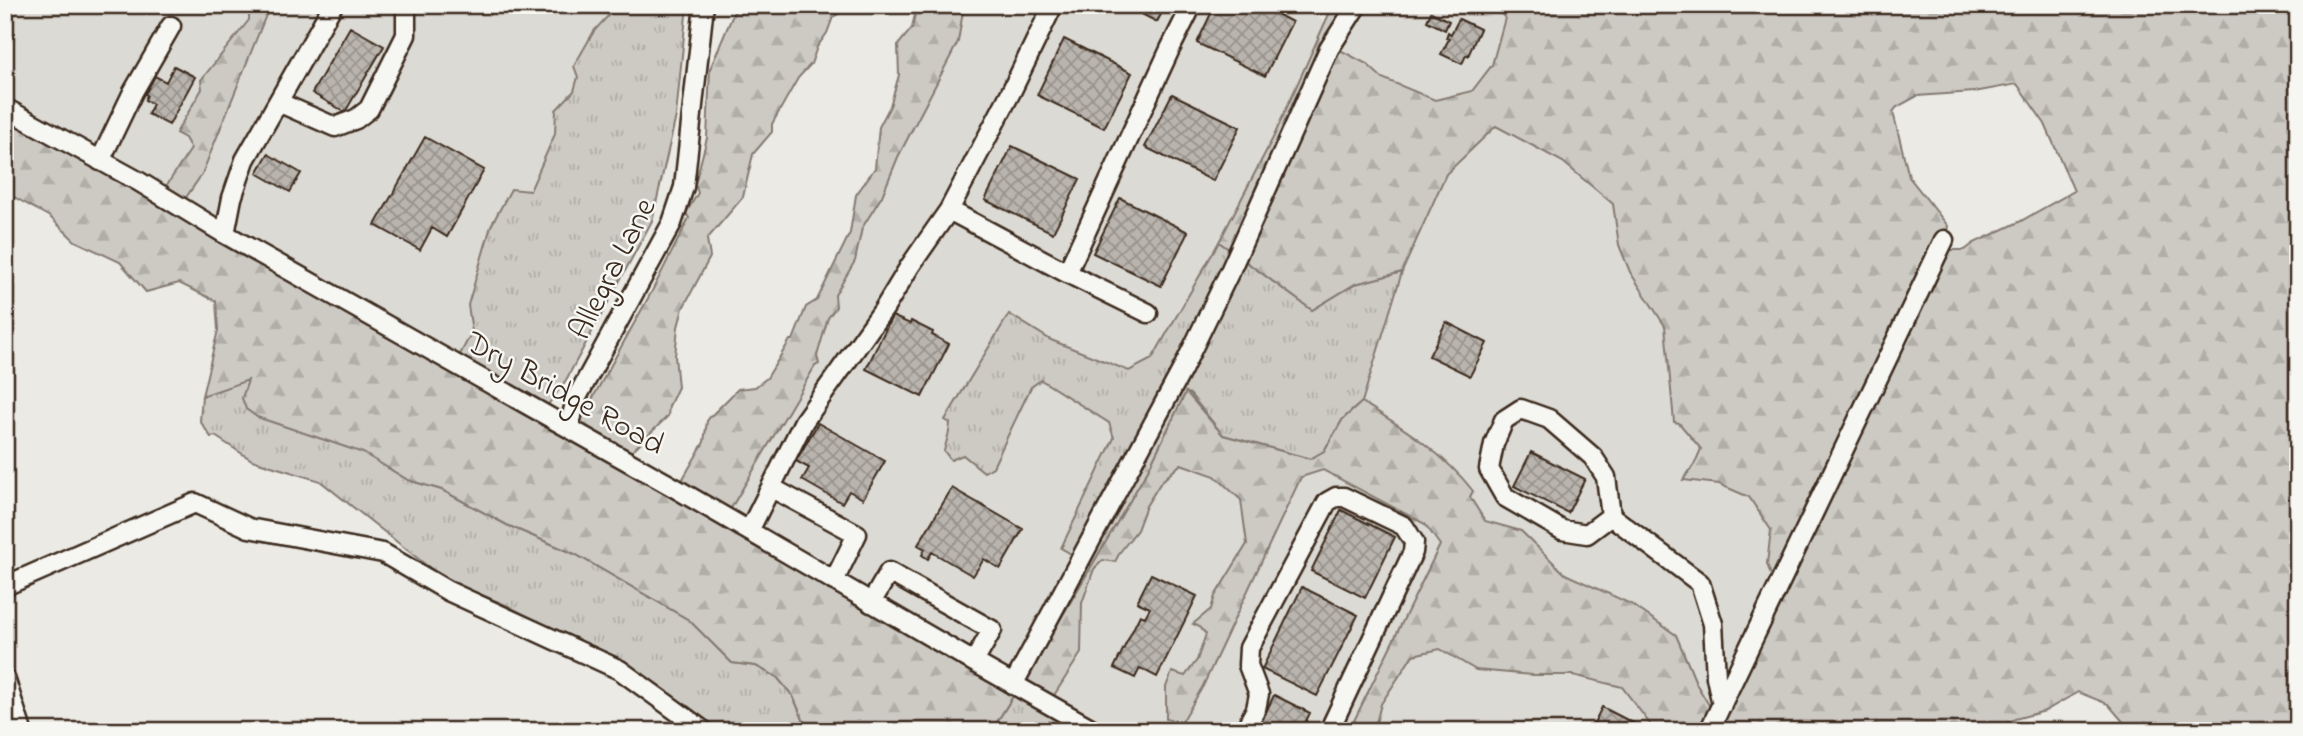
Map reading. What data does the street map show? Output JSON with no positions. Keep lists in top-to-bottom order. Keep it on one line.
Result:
{"streets":{"street":["Allegra Lane","Dry Bridge Road"]},"crossings":[["Allegra Lane","Dry Bridge Road"]]}
